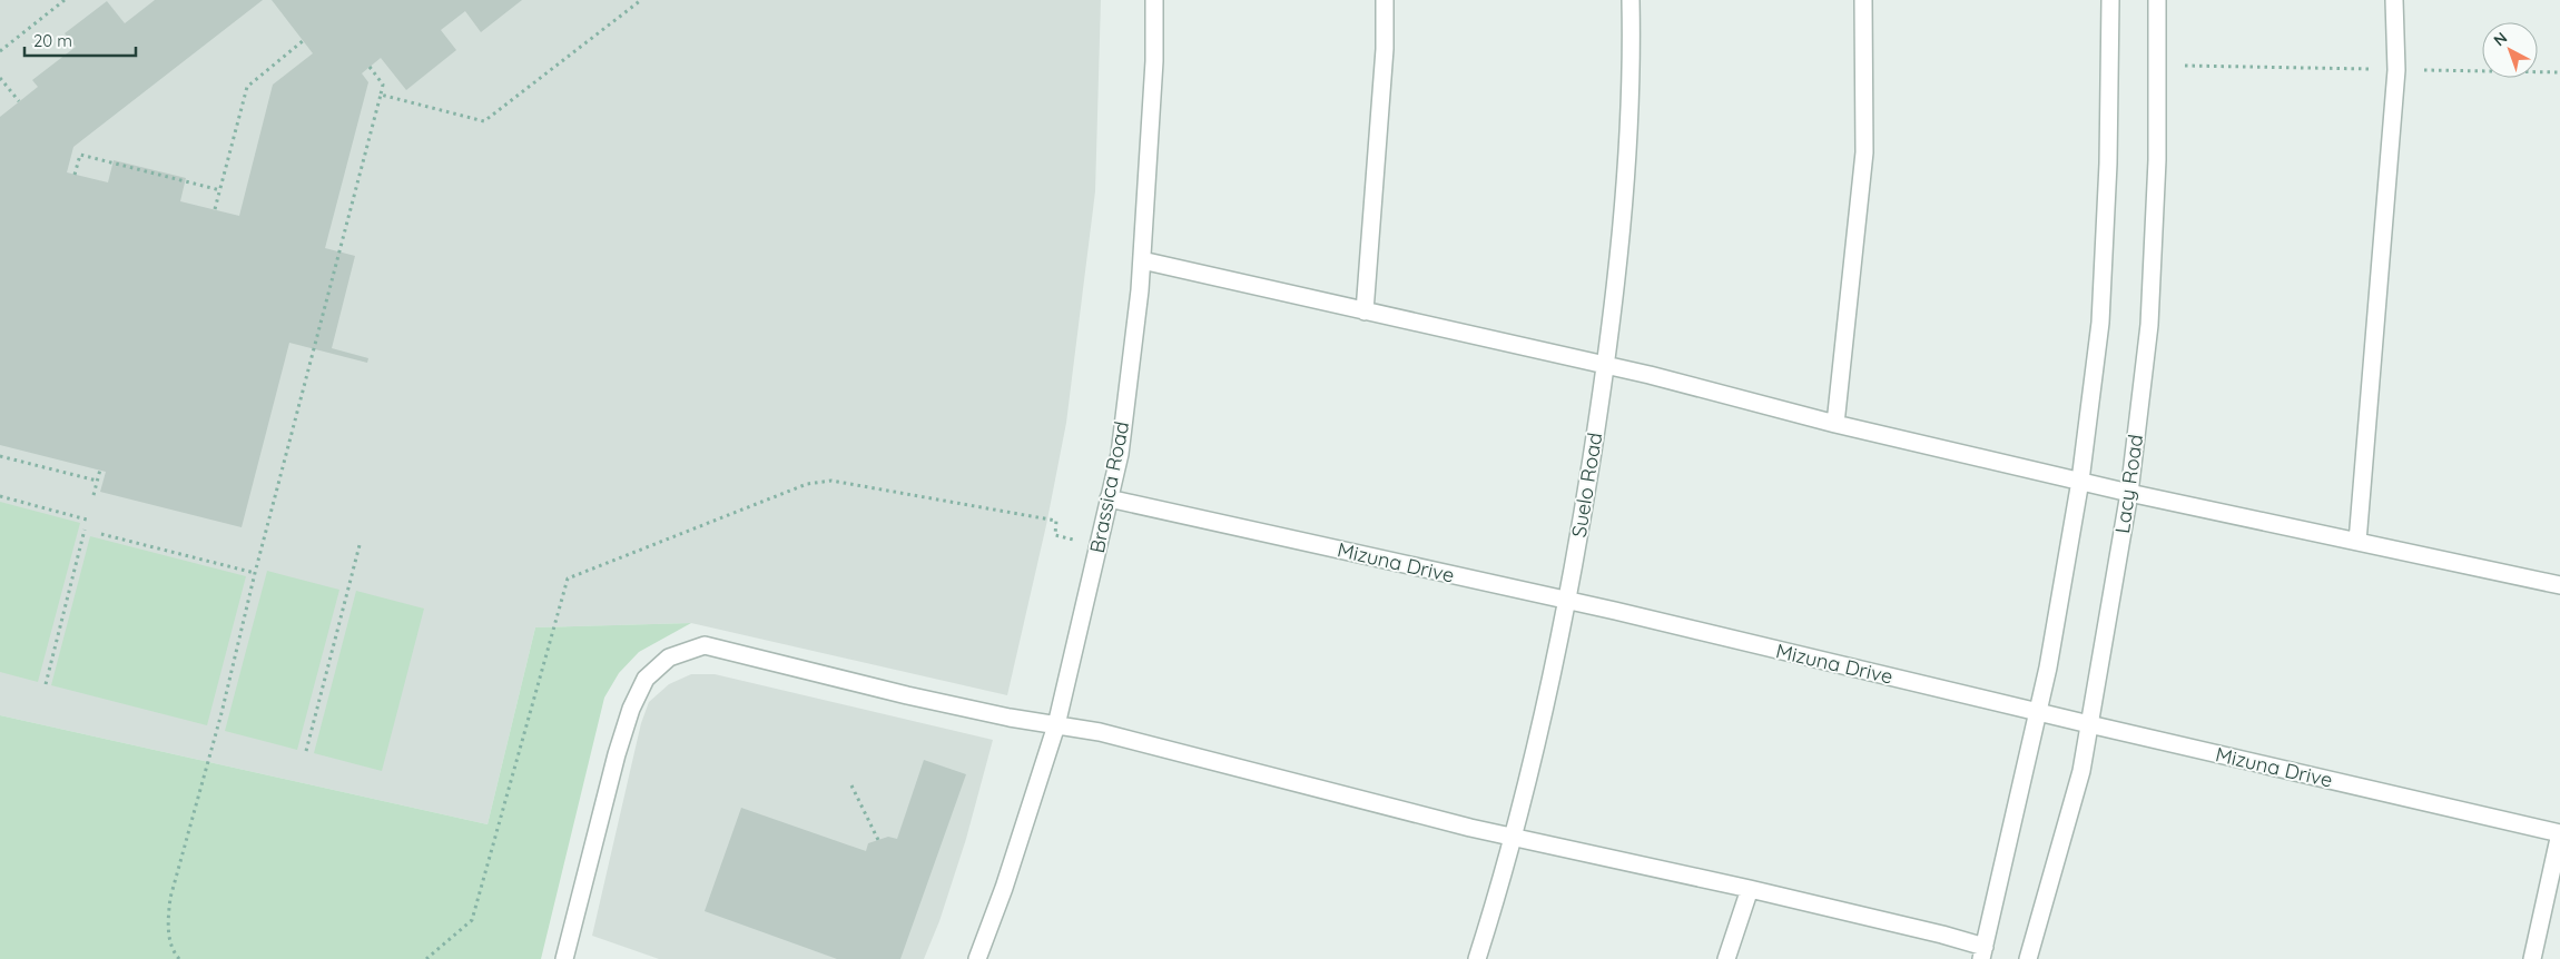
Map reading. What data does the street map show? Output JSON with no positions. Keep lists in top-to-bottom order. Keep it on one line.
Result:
{"streets":{"street":["Lacy Road","Suelo Road","Brassica Road","Mizuna Drive"]},"crossings":[["Lacy Road","Mizuna Drive"],["Suelo Road","Mizuna Drive"],["Brassica Road","Mizuna Drive"]],"scale_bar":"20 m","north":"top left"}
